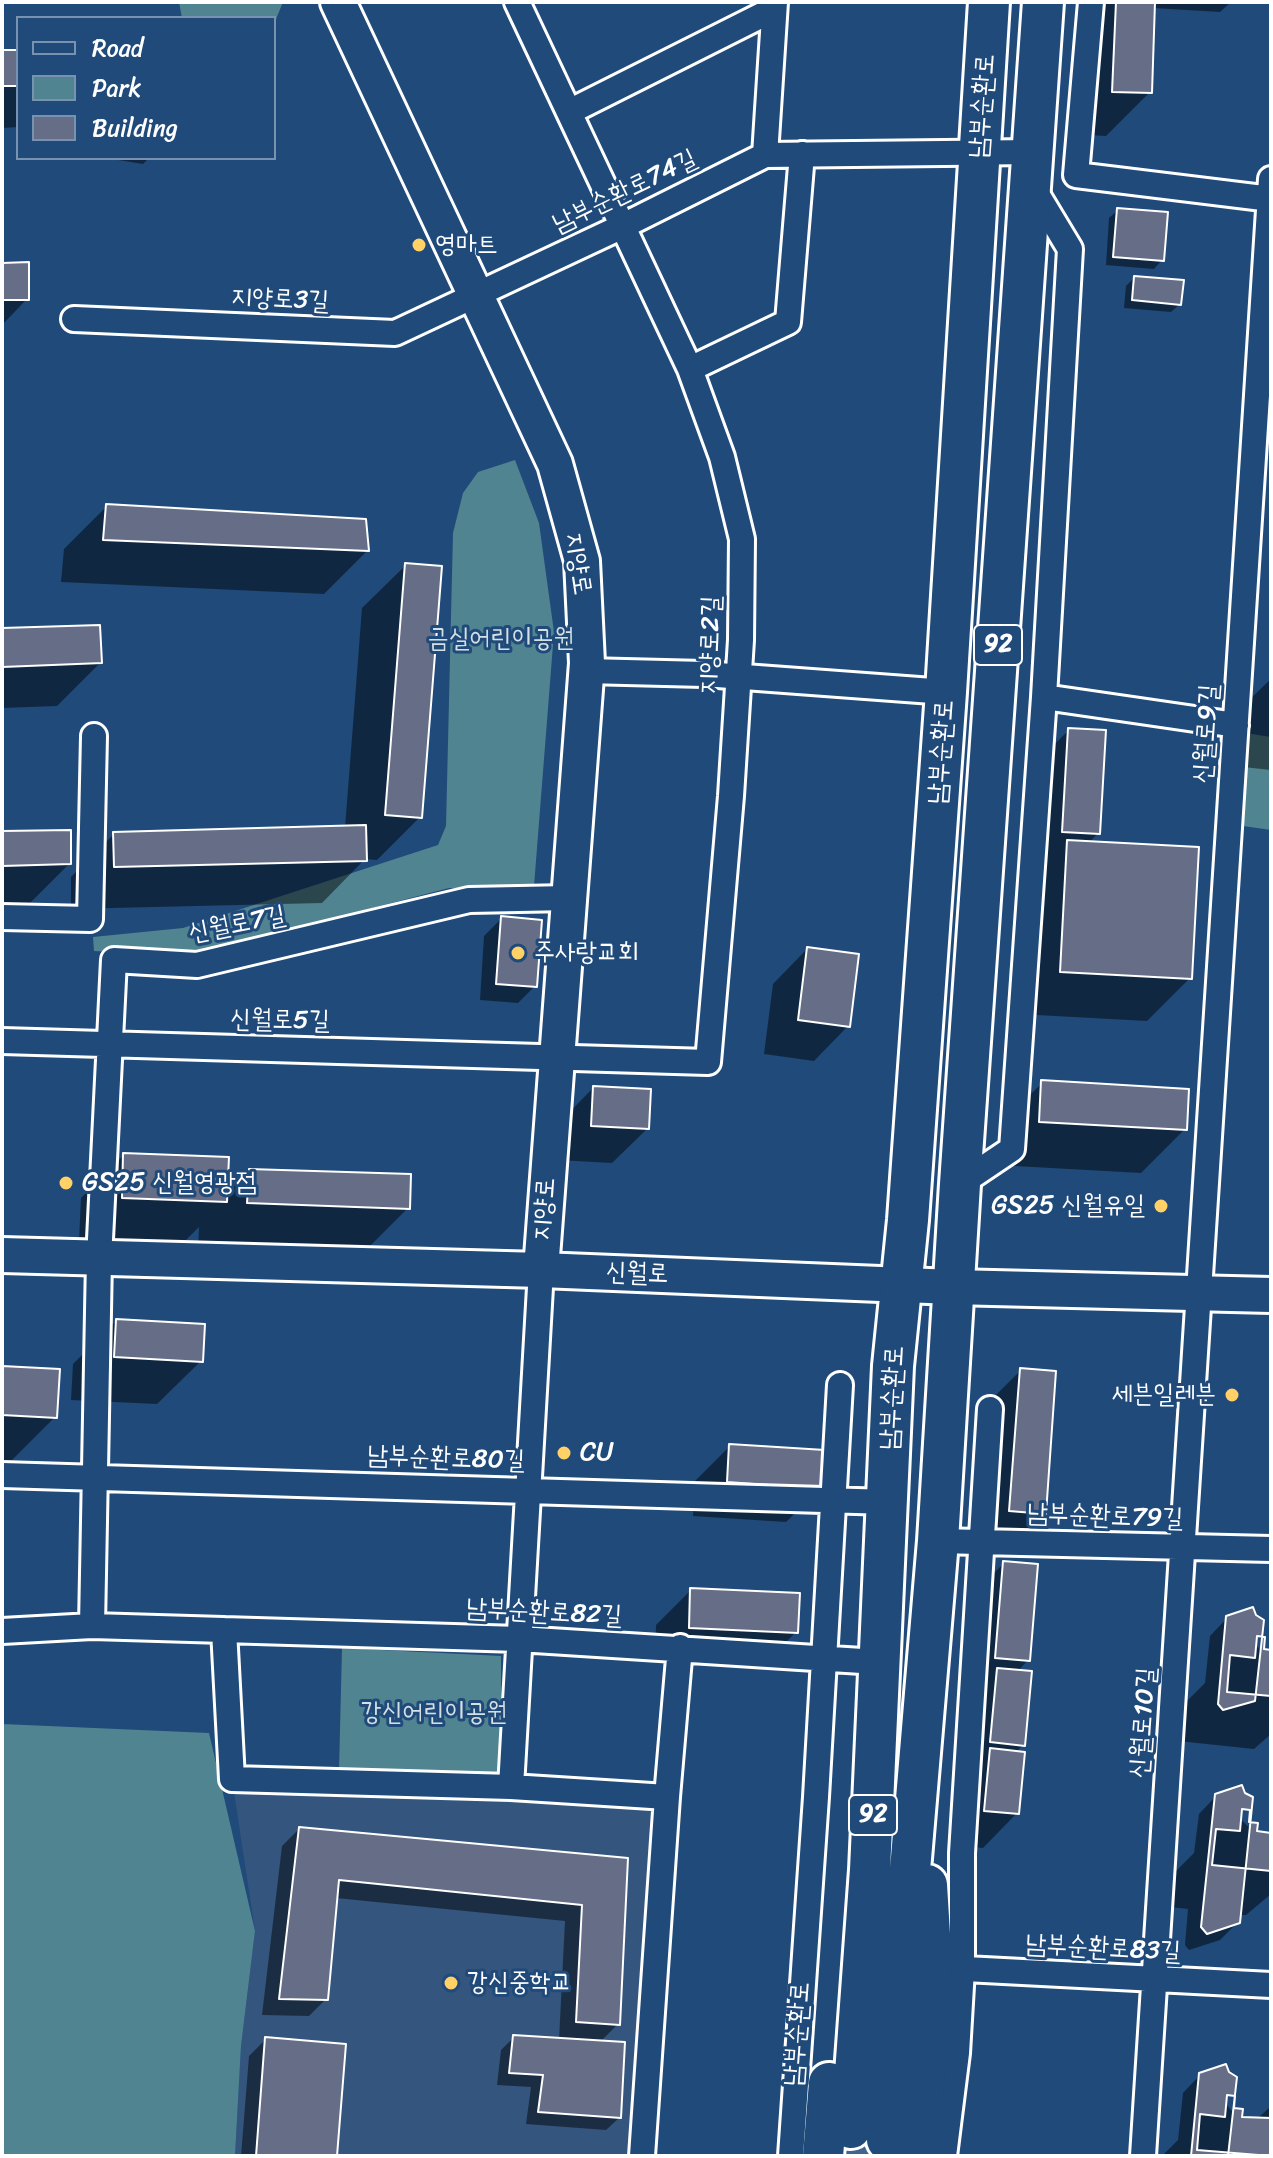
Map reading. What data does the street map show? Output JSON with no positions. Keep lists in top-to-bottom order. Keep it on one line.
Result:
{"streets":{"main road":["남부순환로","92"],"street":["남부순환로74길","지양로3길","지양로","지양로2길","신월로9길","신월로7길","신월로5길","신월로","남부순환로80길","남부순환로79길","남부순환로82길","신월로10길","남부순환로83길"]},"crossings":[["남부순환로","남부순환로74길"],["남부순환로","신월로"],["남부순환로","남부순환로80길"],["남부순환로","남부순환로79길"],["남부순환로","남부순환로82길"],["남부순환로","남부순환로83길"],["남부순환로74길","지양로3길"],["남부순환로74길","지양로"],["남부순환로74길","지양로2길"],["지양로3길","지양로"],["지양로","지양로2길"],["지양로","신월로7길"],["지양로","신월로5길"],["지양로","신월로"],["지양로2길","신월로5길"],["신월로9길","신월로"],["신월로9길","신월로10길"],["신월로7길","신월로5길"],["신월로7길","신월로"],["신월로7길","남부순환로80길"],["신월로7길","남부순환로82길"],["신월로","신월로10길"],["남부순환로79길","신월로10길"],["신월로10길","남부순환로83길"]],"parks":["금실어린이공원","강신어린이공원"],"places":["영마트","주사랑교회","GS25 신월영광점","GS25 신월유일","세븐일레븐","CU","강신중학교"],"legend":["Road","Park","Building"]}
